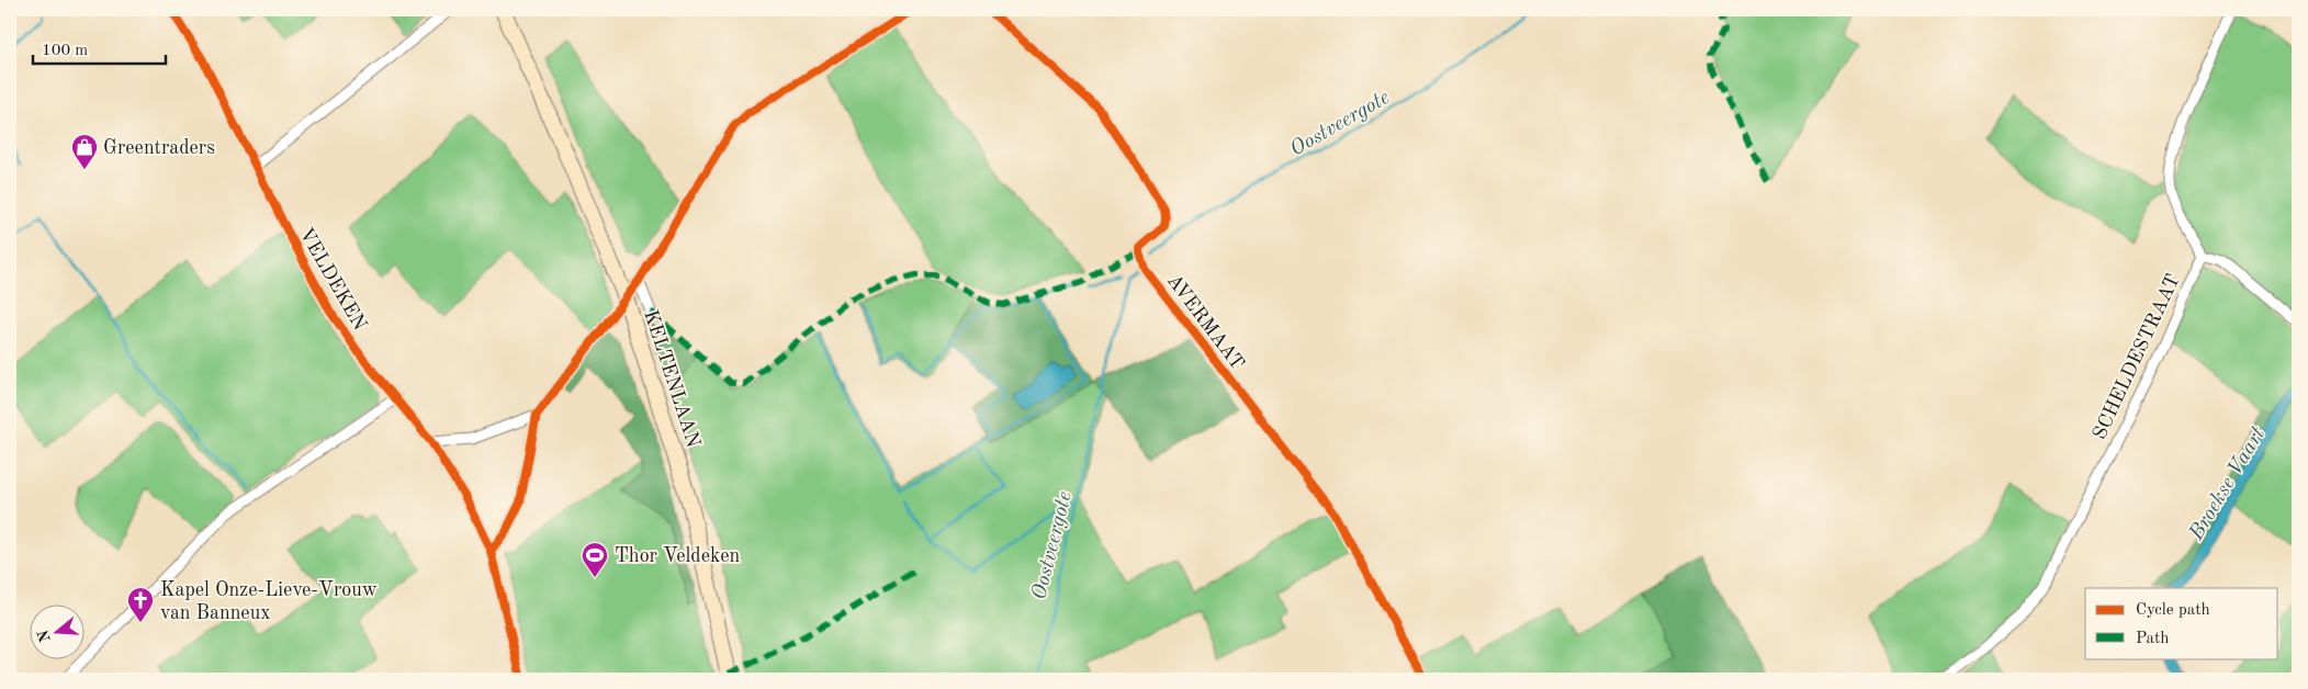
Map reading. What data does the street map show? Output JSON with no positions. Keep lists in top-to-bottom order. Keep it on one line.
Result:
{"streets":{"main road":["KELTENLAAN"],"street":["VELDEKEN","AVERMAAT","SCHELDESTRAAT"]},"water":["Oostveergote","Broekse Vaart"],"places":{"shop":["Greentraders"],"sports":["Thor Veldeken"],"church":["Kapel Onze-Lieve-Vrouw van Banneux"]},"legend":["Cycle path","Path"],"scale_bar":"100 m","north":"left"}
